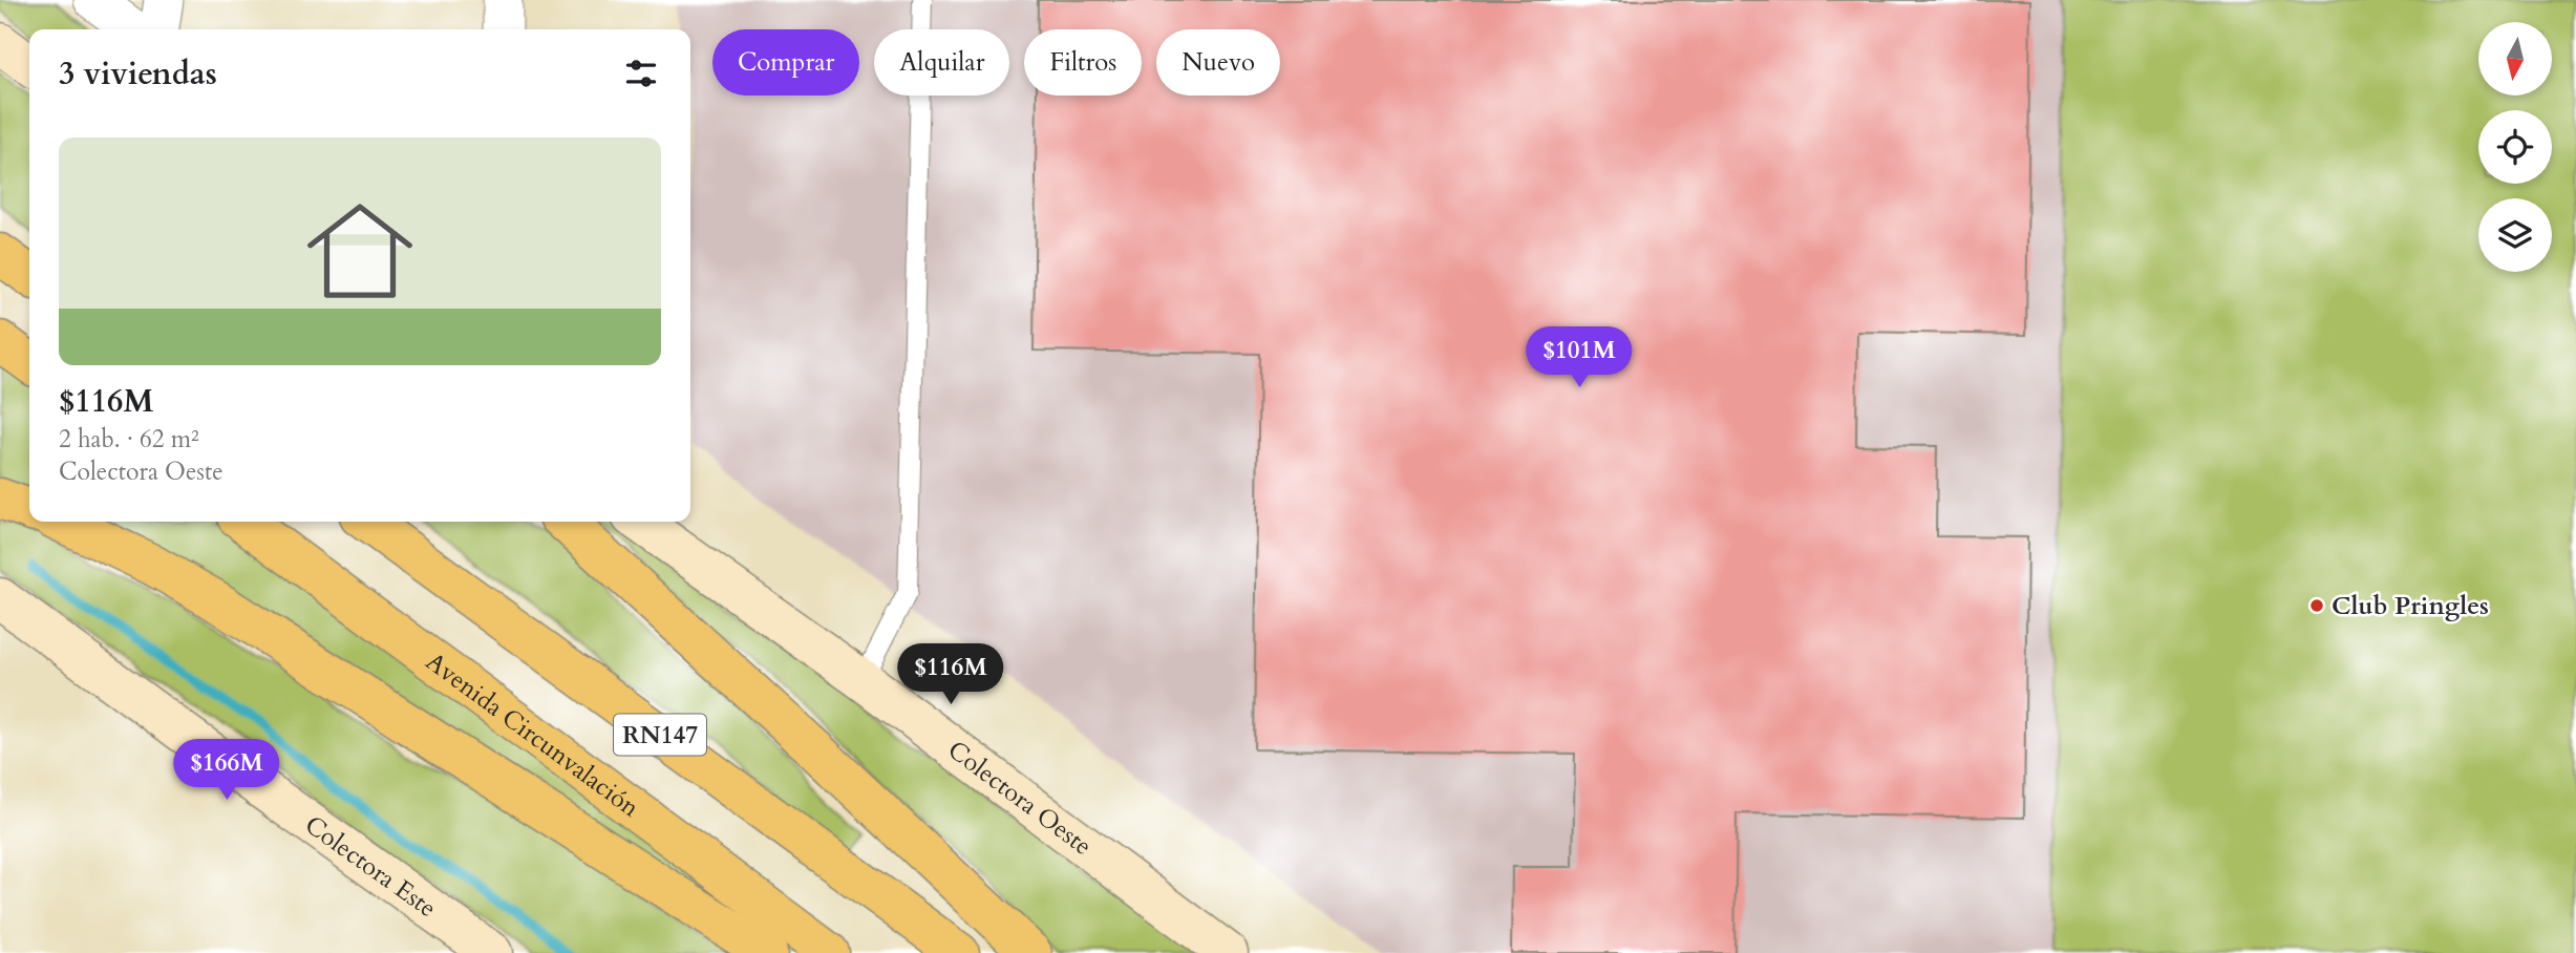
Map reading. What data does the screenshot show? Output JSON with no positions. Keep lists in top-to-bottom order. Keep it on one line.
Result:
{"streets":{"highway":["Avenida Circunvalación","RN147"],"street":["Colectora Oeste","Colectora Este"]},"places":["Club Pringles"],"north":"bottom","page":{"chip":["Comprar","Alquilar","Filtros","Nuevo"],"heading":"3 viviendas","list":[{"name":"$116M","note":"2 hab. · 62 m² · Colectora Oeste"}],"price":["$101M","$116M","$166M"]}}
